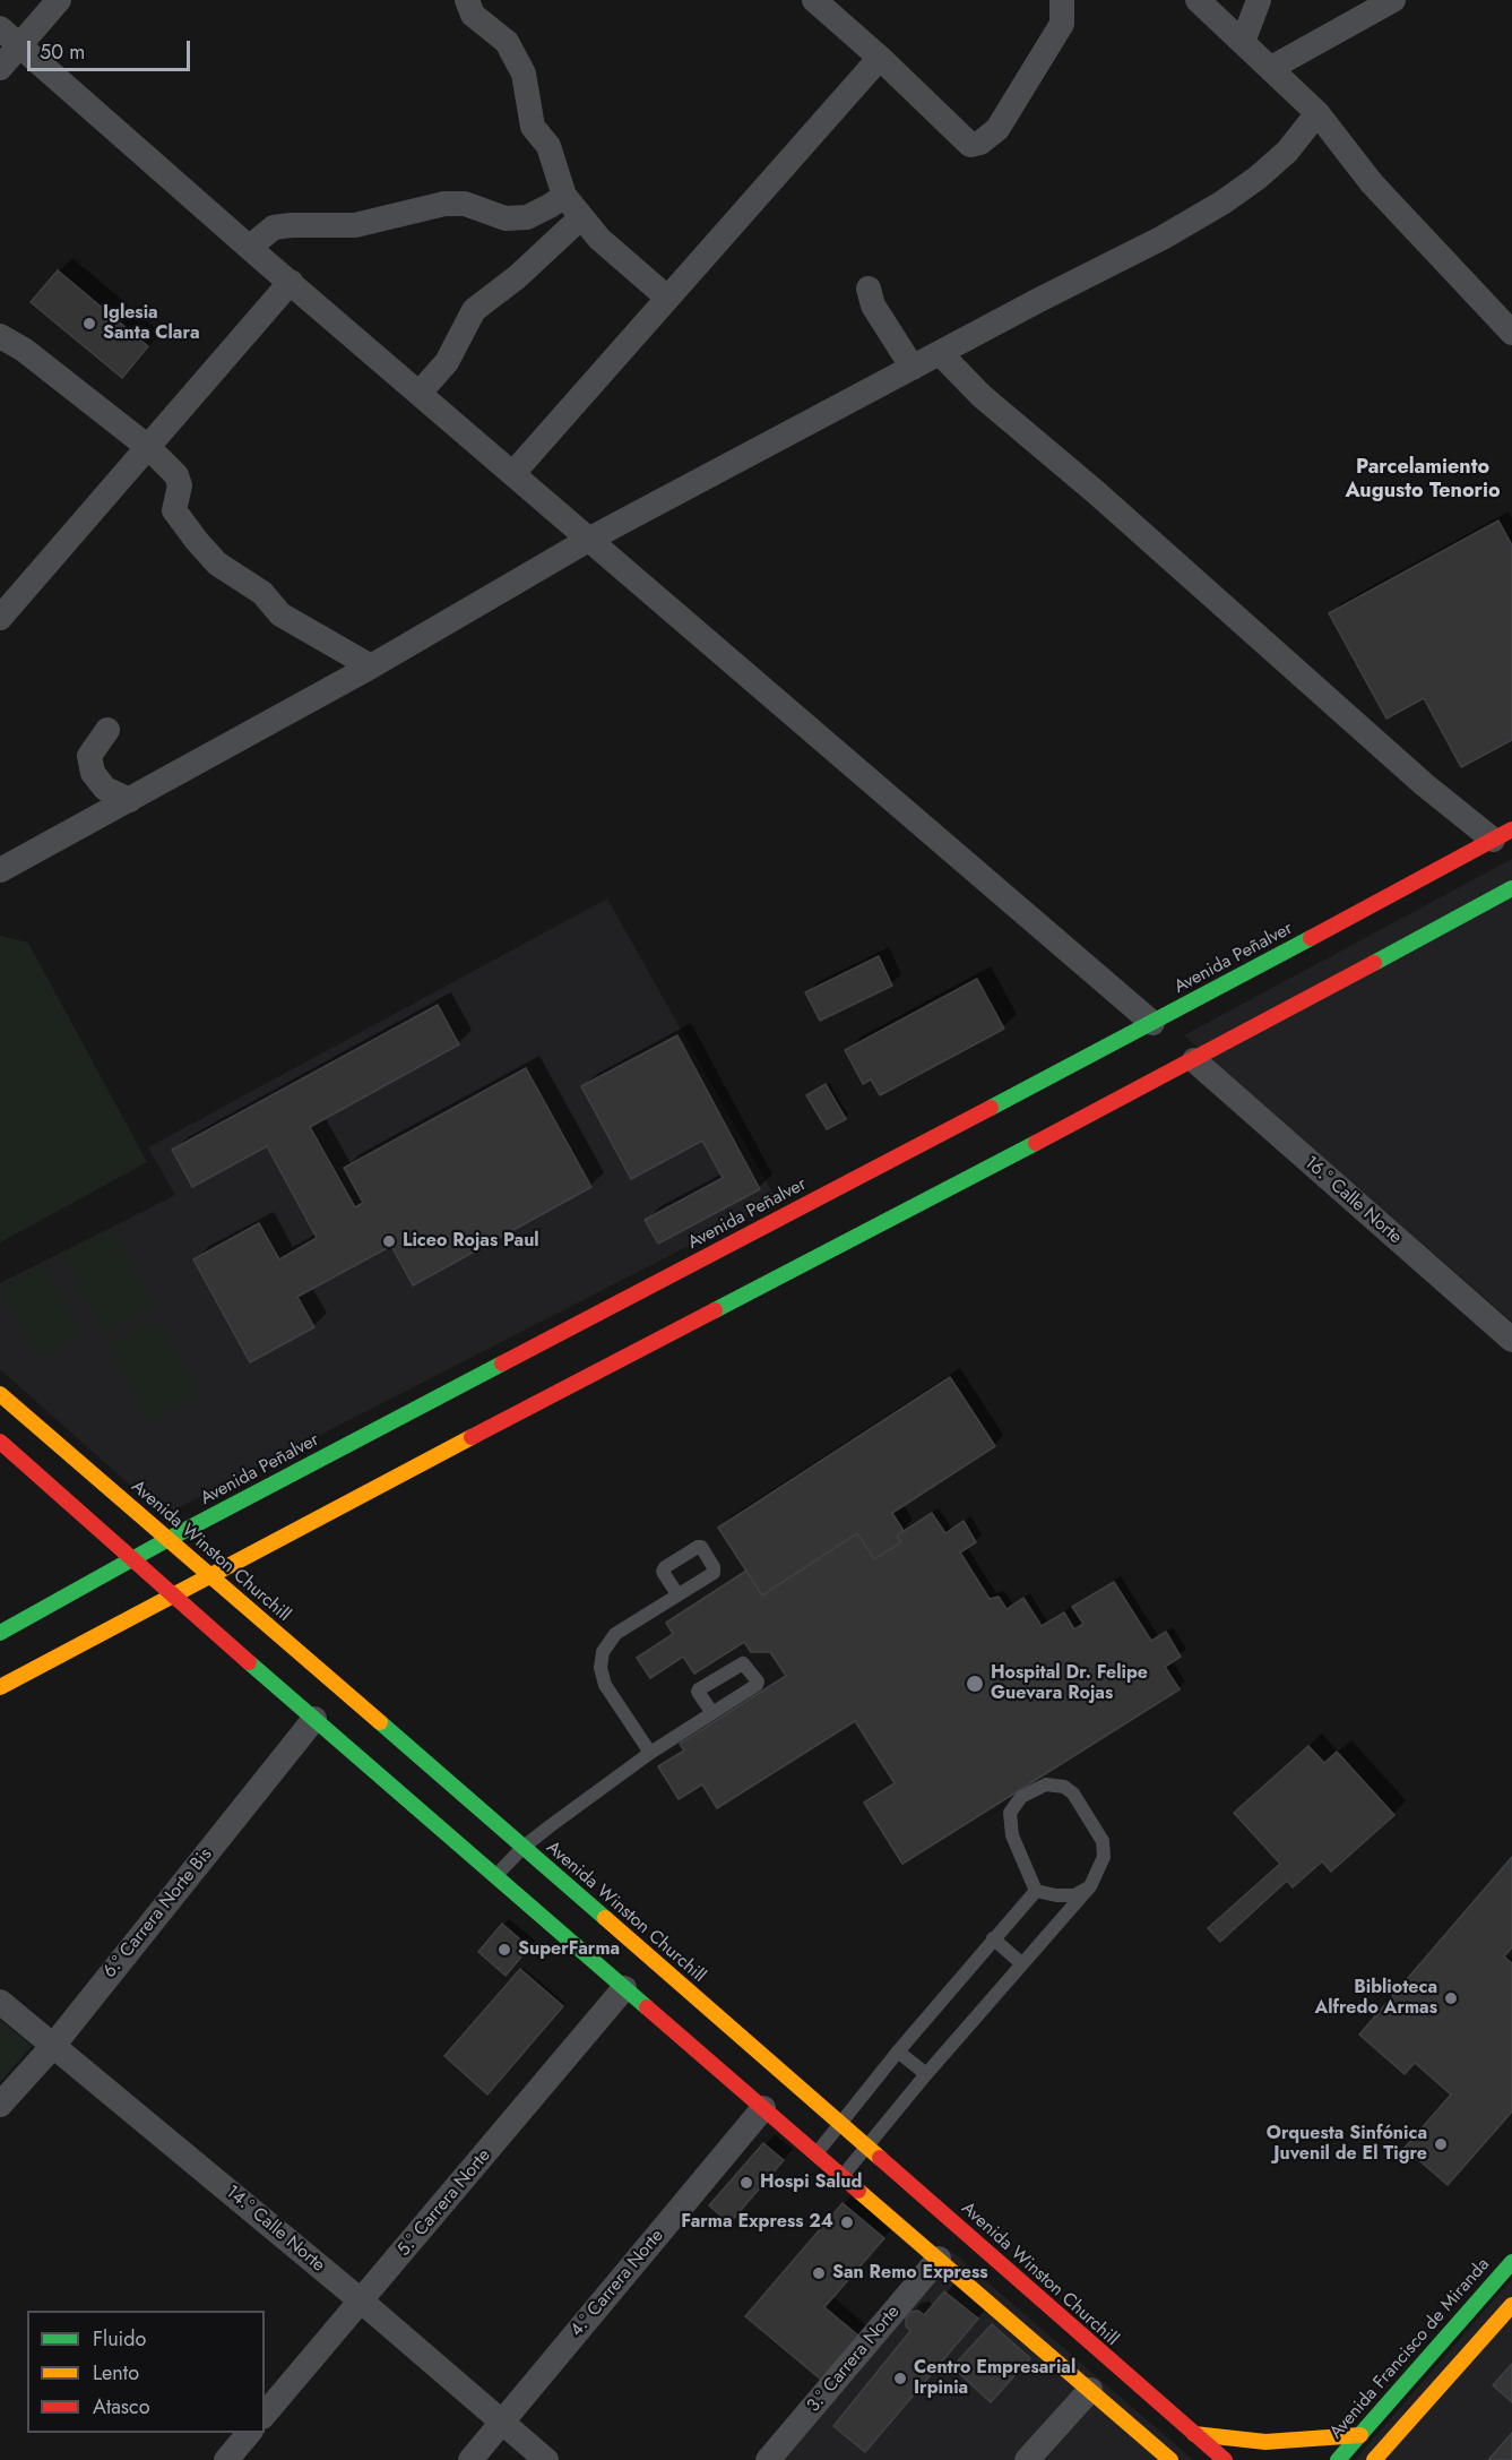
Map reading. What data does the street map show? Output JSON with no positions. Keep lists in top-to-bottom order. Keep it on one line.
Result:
{"streets":{"street":["Avenida Peñalver","16.° Calle Norte","Avenida Winston Churchill","6.° Carrera Norte Bis","5.° Carrera Norte","14.° Calle Norte","4.° Carrera Norte","Avenida Francisco de Miranda","3.° Carrera Norte"]},"crossings":[["Avenida Peñalver","Avenida Winston Churchill"],["6.° Carrera Norte Bis","14.° Calle Norte"],["5.° Carrera Norte","14.° Calle Norte"],["14.° Calle Norte","4.° Carrera Norte"]],"districts":["Parcelamiento Augusto Tenorio"],"places":["Iglesia Santa Clara","Liceo Rojas Paul","Hospital Dr. Felipe Guevara Rojas","SuperFarma","Biblioteca Alfredo Armas","Orquesta Sinfónica Juvenil de El Tigre","Hospi Salud","Farma Express 24","San Remo Express","Centro Empresarial Irpinia"],"legend":["Fluido","Lento","Atasco"],"scale_bar":"50 m"}
